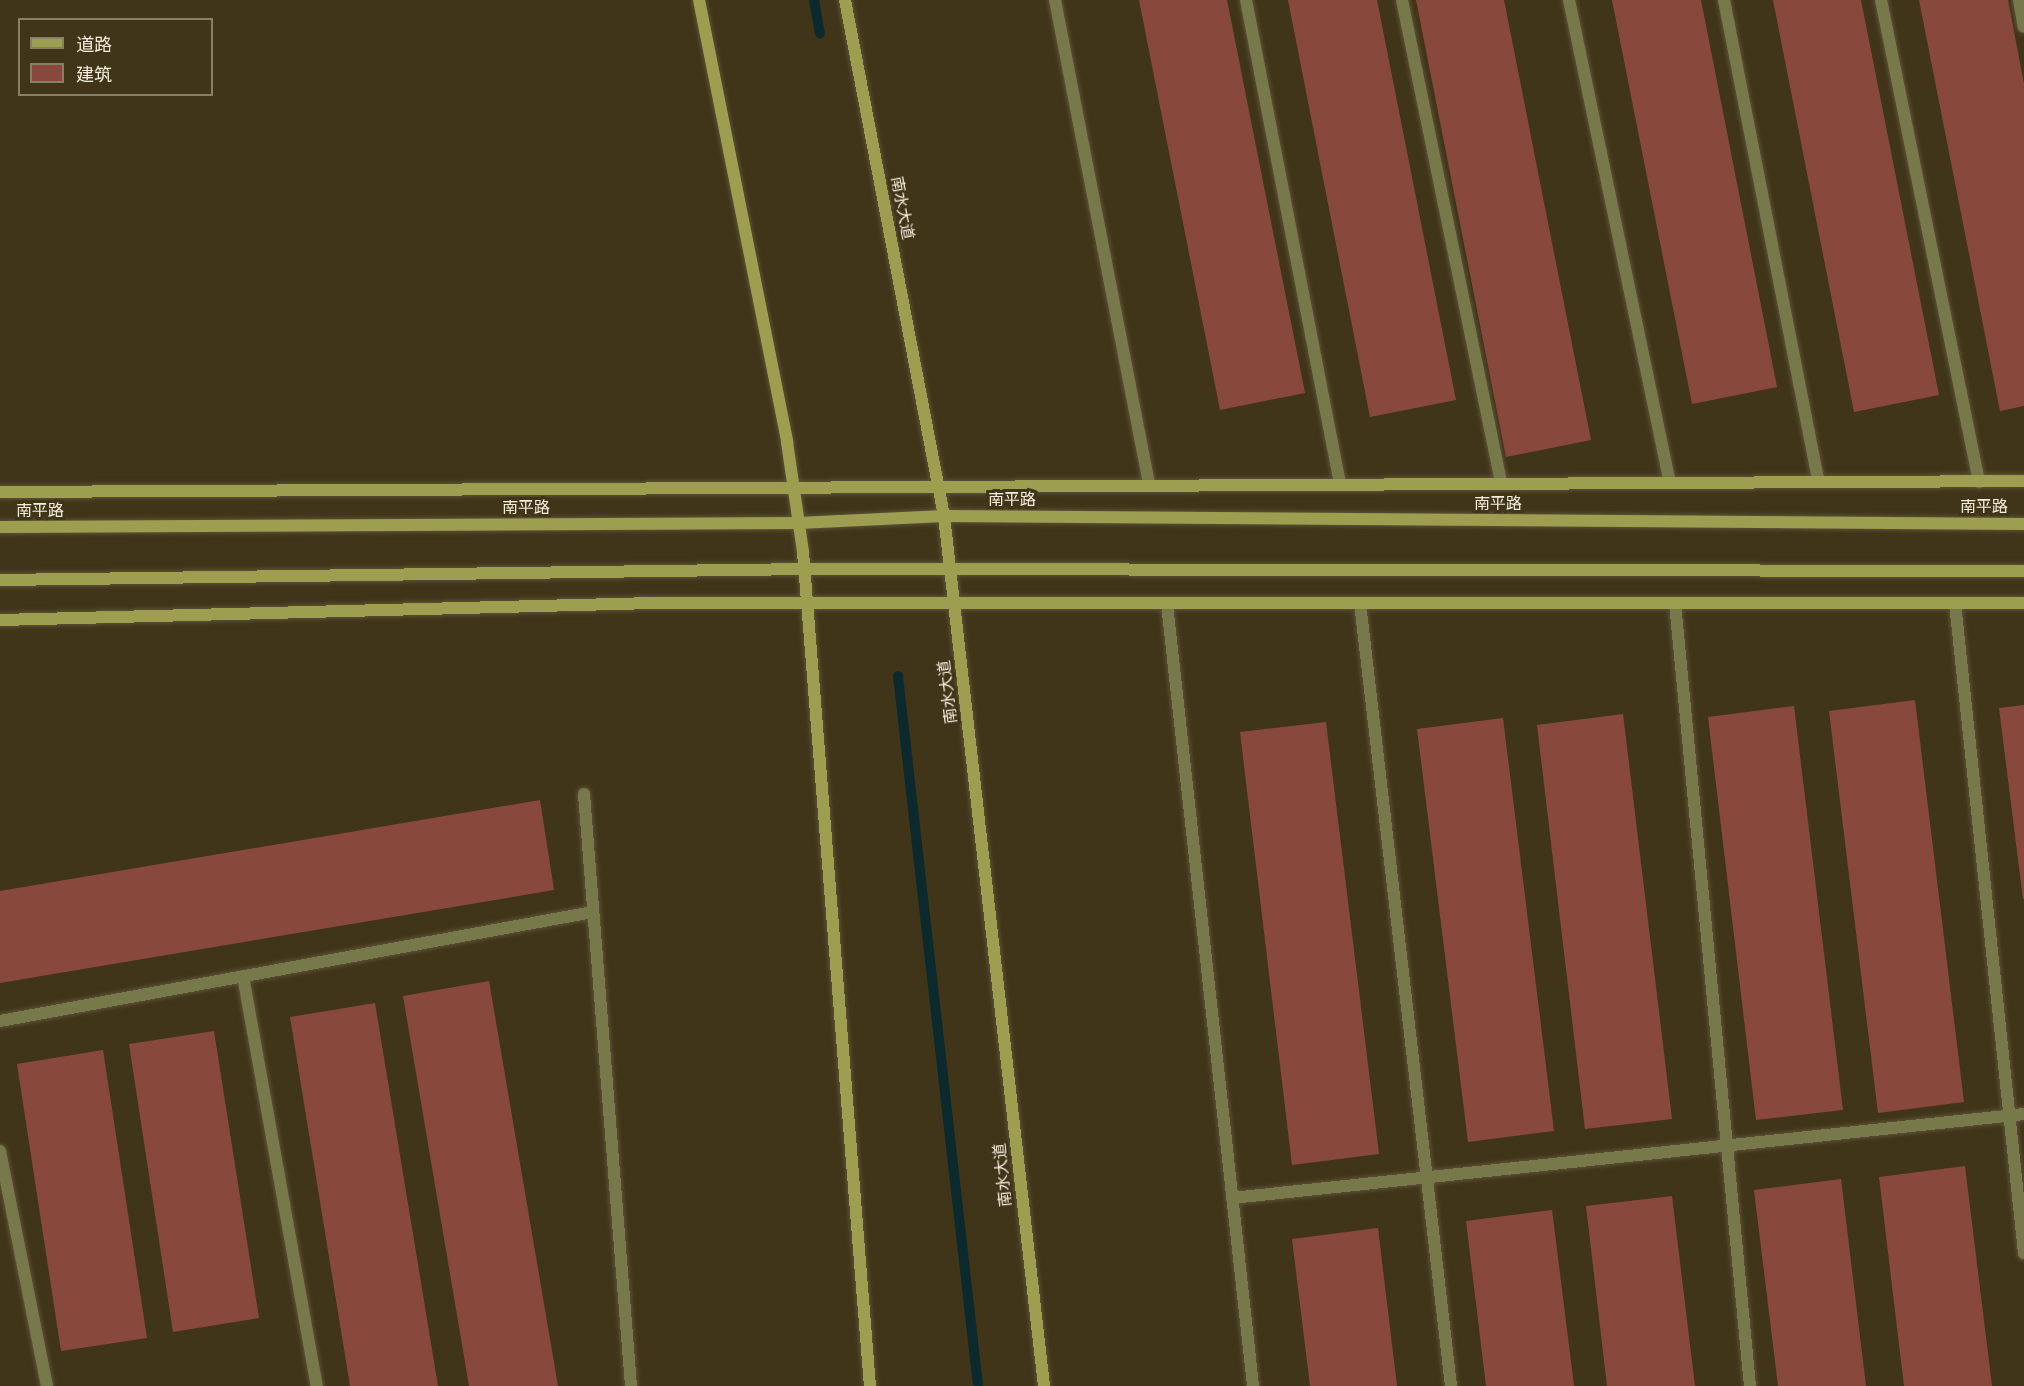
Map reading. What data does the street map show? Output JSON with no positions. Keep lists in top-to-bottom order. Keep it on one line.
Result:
{"streets":{"main road":["南水大道","南平路"]},"crossings":[["南水大道","南平路"]],"legend":["道路","建筑"]}
